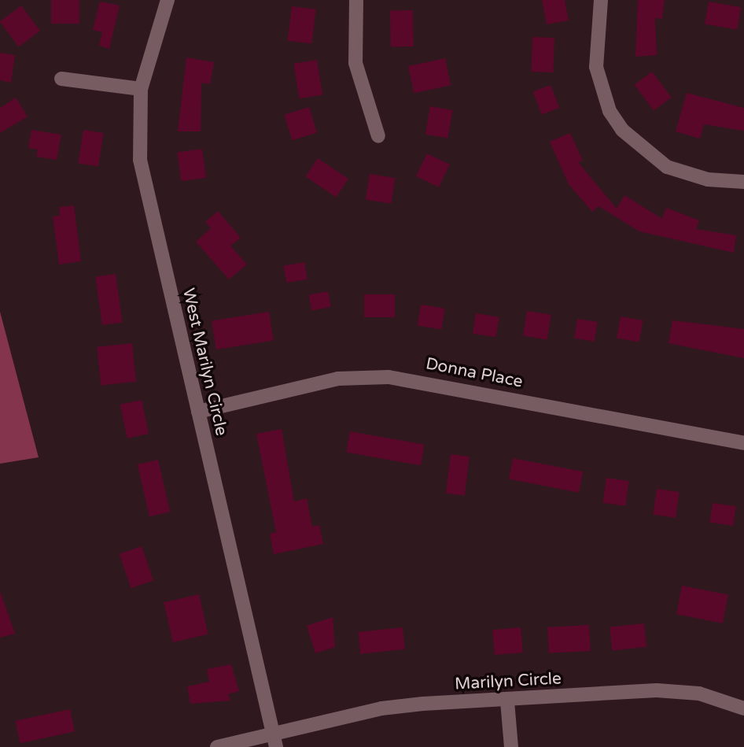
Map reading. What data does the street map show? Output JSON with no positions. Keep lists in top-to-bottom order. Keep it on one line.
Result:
{"streets":{"street":["West Marilyn Circle","Donna Place","Marilyn Circle"]},"crossings":[["West Marilyn Circle","Donna Place"],["West Marilyn Circle","Marilyn Circle"]]}
